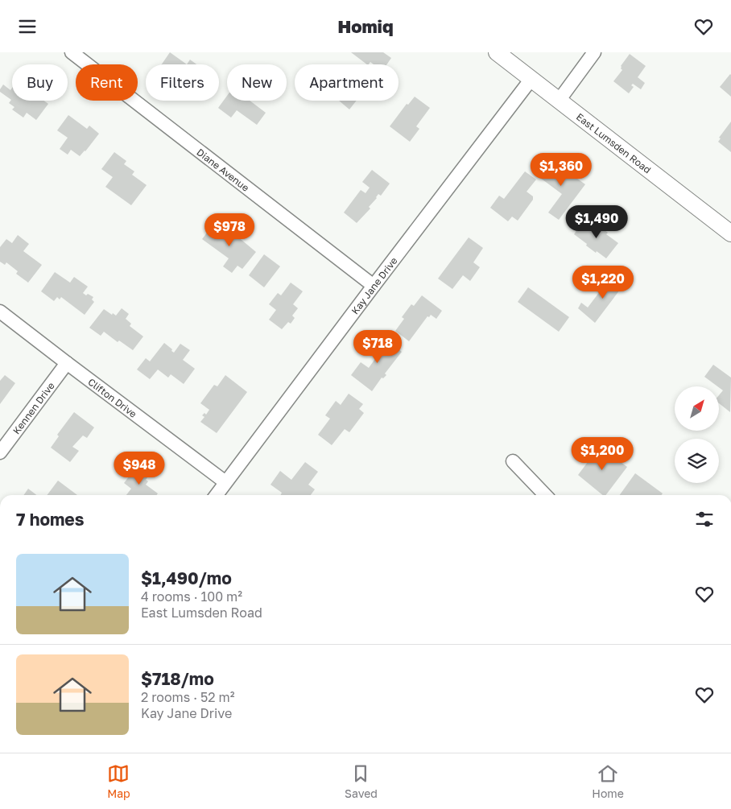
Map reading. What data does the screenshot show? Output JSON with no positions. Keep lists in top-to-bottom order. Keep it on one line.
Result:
{"streets":{"street":["East Lumsden Road","Diane Avenue","Kay Jane Drive","Clifton Drive","Kennen Drive"]},"crossings":[["East Lumsden Road","Kay Jane Drive"],["Diane Avenue","Kay Jane Drive"],["Kay Jane Drive","Clifton Drive"],["Clifton Drive","Kennen Drive"]],"north":"top right","page":{"header":"Homiq","chip":["Buy","Rent","Filters","New","Apartment"],"price":["$1,360","$1,490","$978","$1,220","$718","$1,200","$948"],"heading":"7 homes","list":[{"name":"$1,490/mo","note":"4 rooms · 100 m² · East Lumsden Road"},{"name":"$718/mo","note":"2 rooms · 52 m² · Kay Jane Drive"}],"tabs":["Map","Saved","Home"]}}
